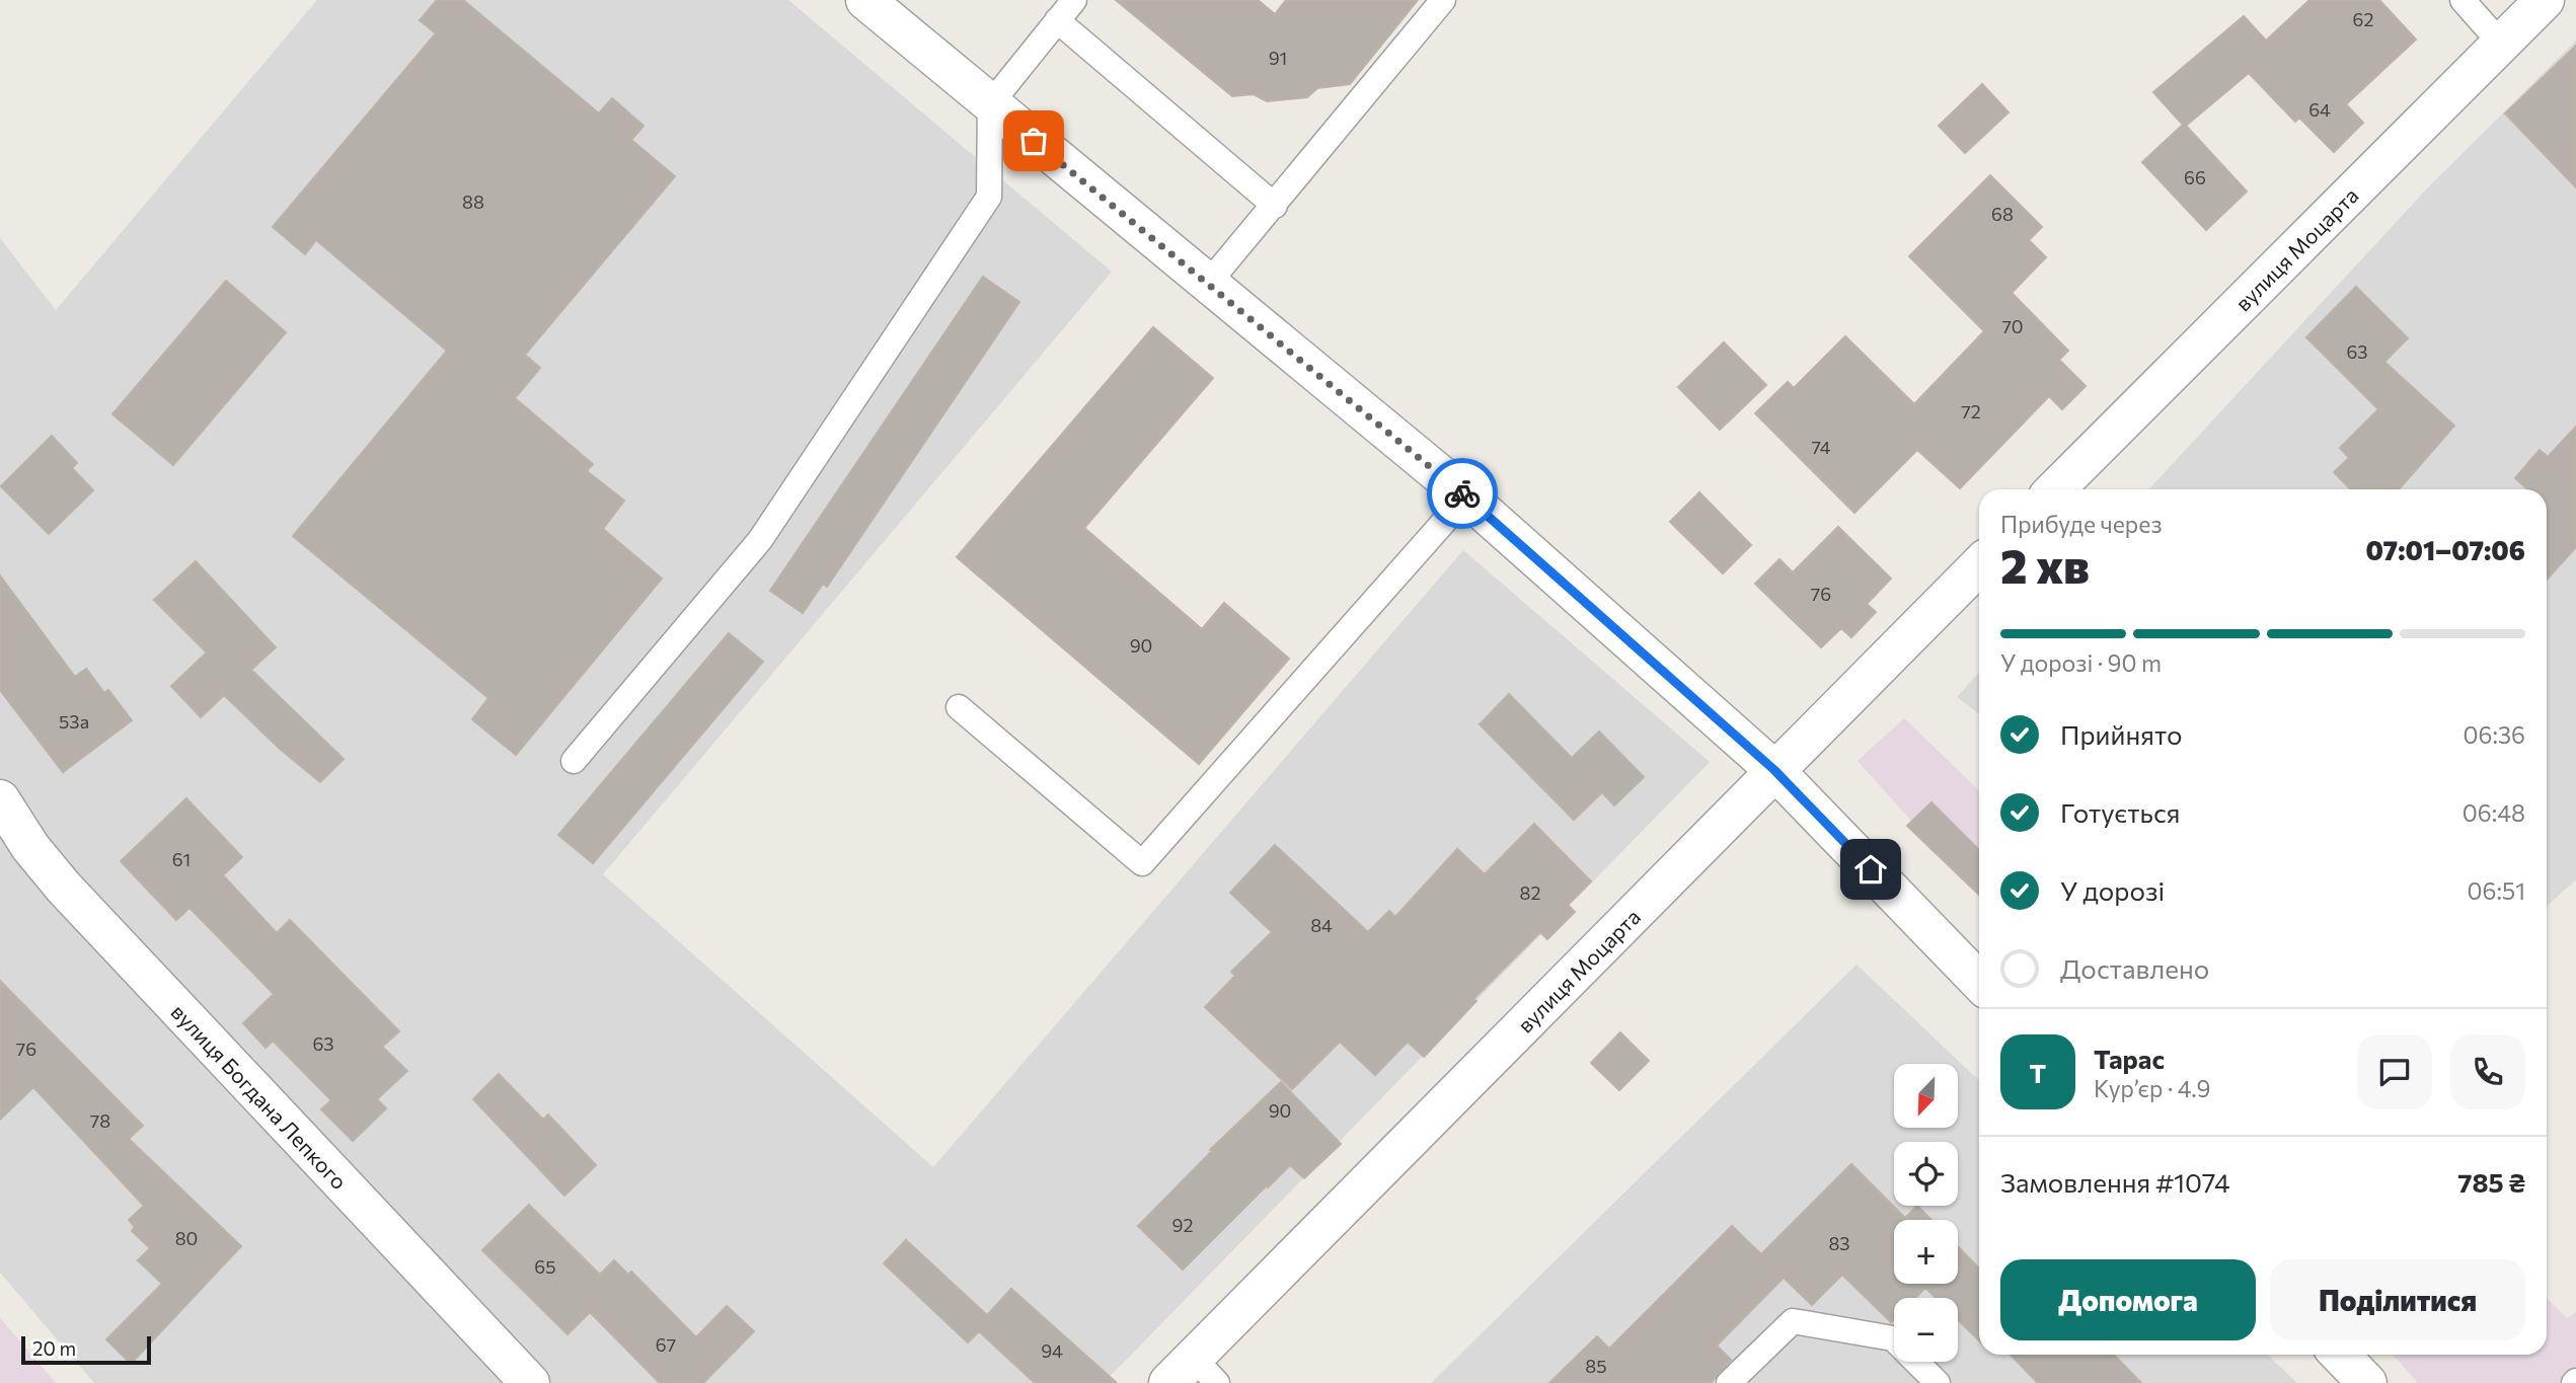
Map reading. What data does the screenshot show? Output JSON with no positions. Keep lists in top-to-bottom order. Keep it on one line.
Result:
{"streets":{"street":["вулиця Моцарта","вулиця Богдана Лепкого"]},"house_numbers":["62","91","64","66","88","68","70","63","72","74","76","90","53а","61","82","84","63","76","90","78","92","80","83","65","67","94","85"],"scale_bar":"20 m","north":"bottom left","page":{"heading":["2 хв","Прибуде через","07:01–07:06"],"panel":["Тарас","Кур’єр · 4.9","Замовлення #1074","785 ₴"],"bar":"У дорозі · 90 m","list":[["Прийнято","06:36"],["Готується","06:48"],["У дорозі","06:51"],"Доставлено"],"round":"Т","map_buttons":["+","−"],"buttons":["Допомога","Поділитися"],"scale":"20 m"}}
